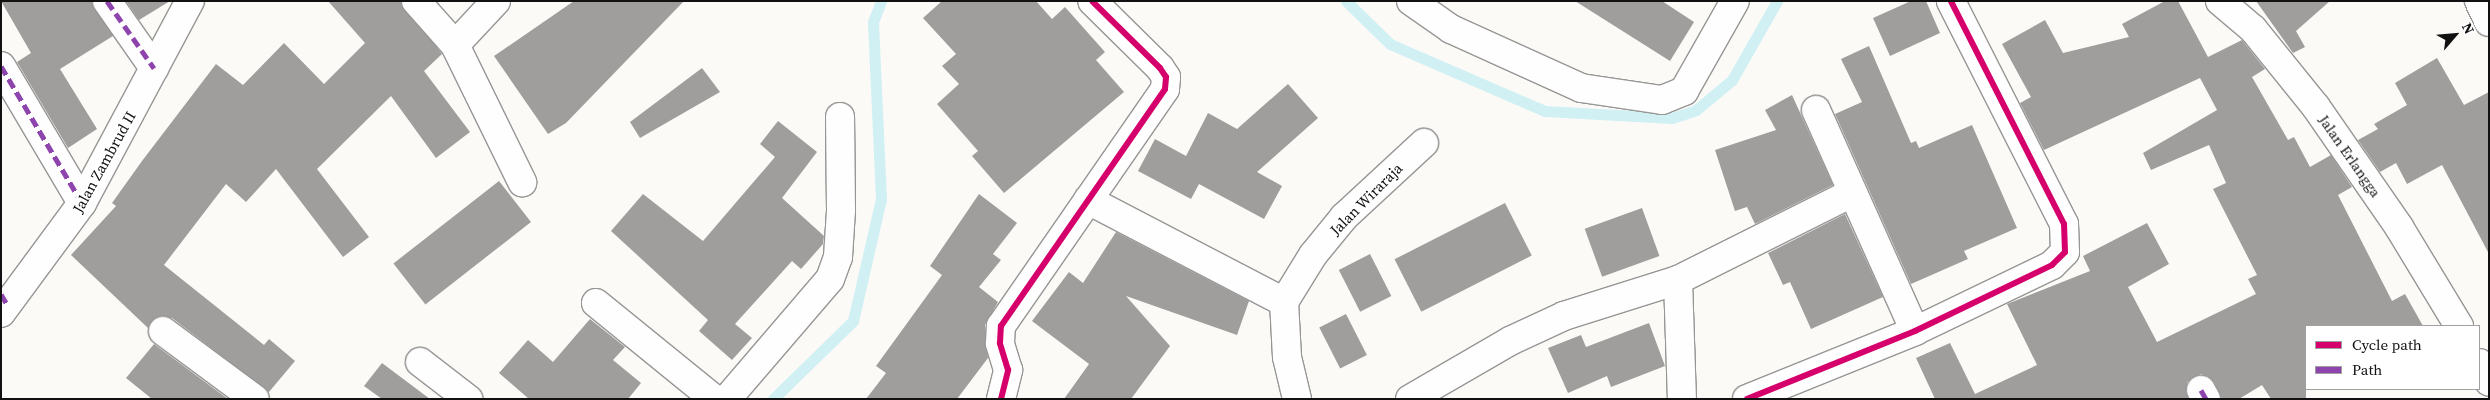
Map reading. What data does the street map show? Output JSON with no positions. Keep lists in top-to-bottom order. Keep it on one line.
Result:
{"streets":{"street":["Jalan Erlangga","Jalan Zambrud II","Jalan Wiraraja"]},"legend":["Cycle path","Path"],"north":"top right"}
